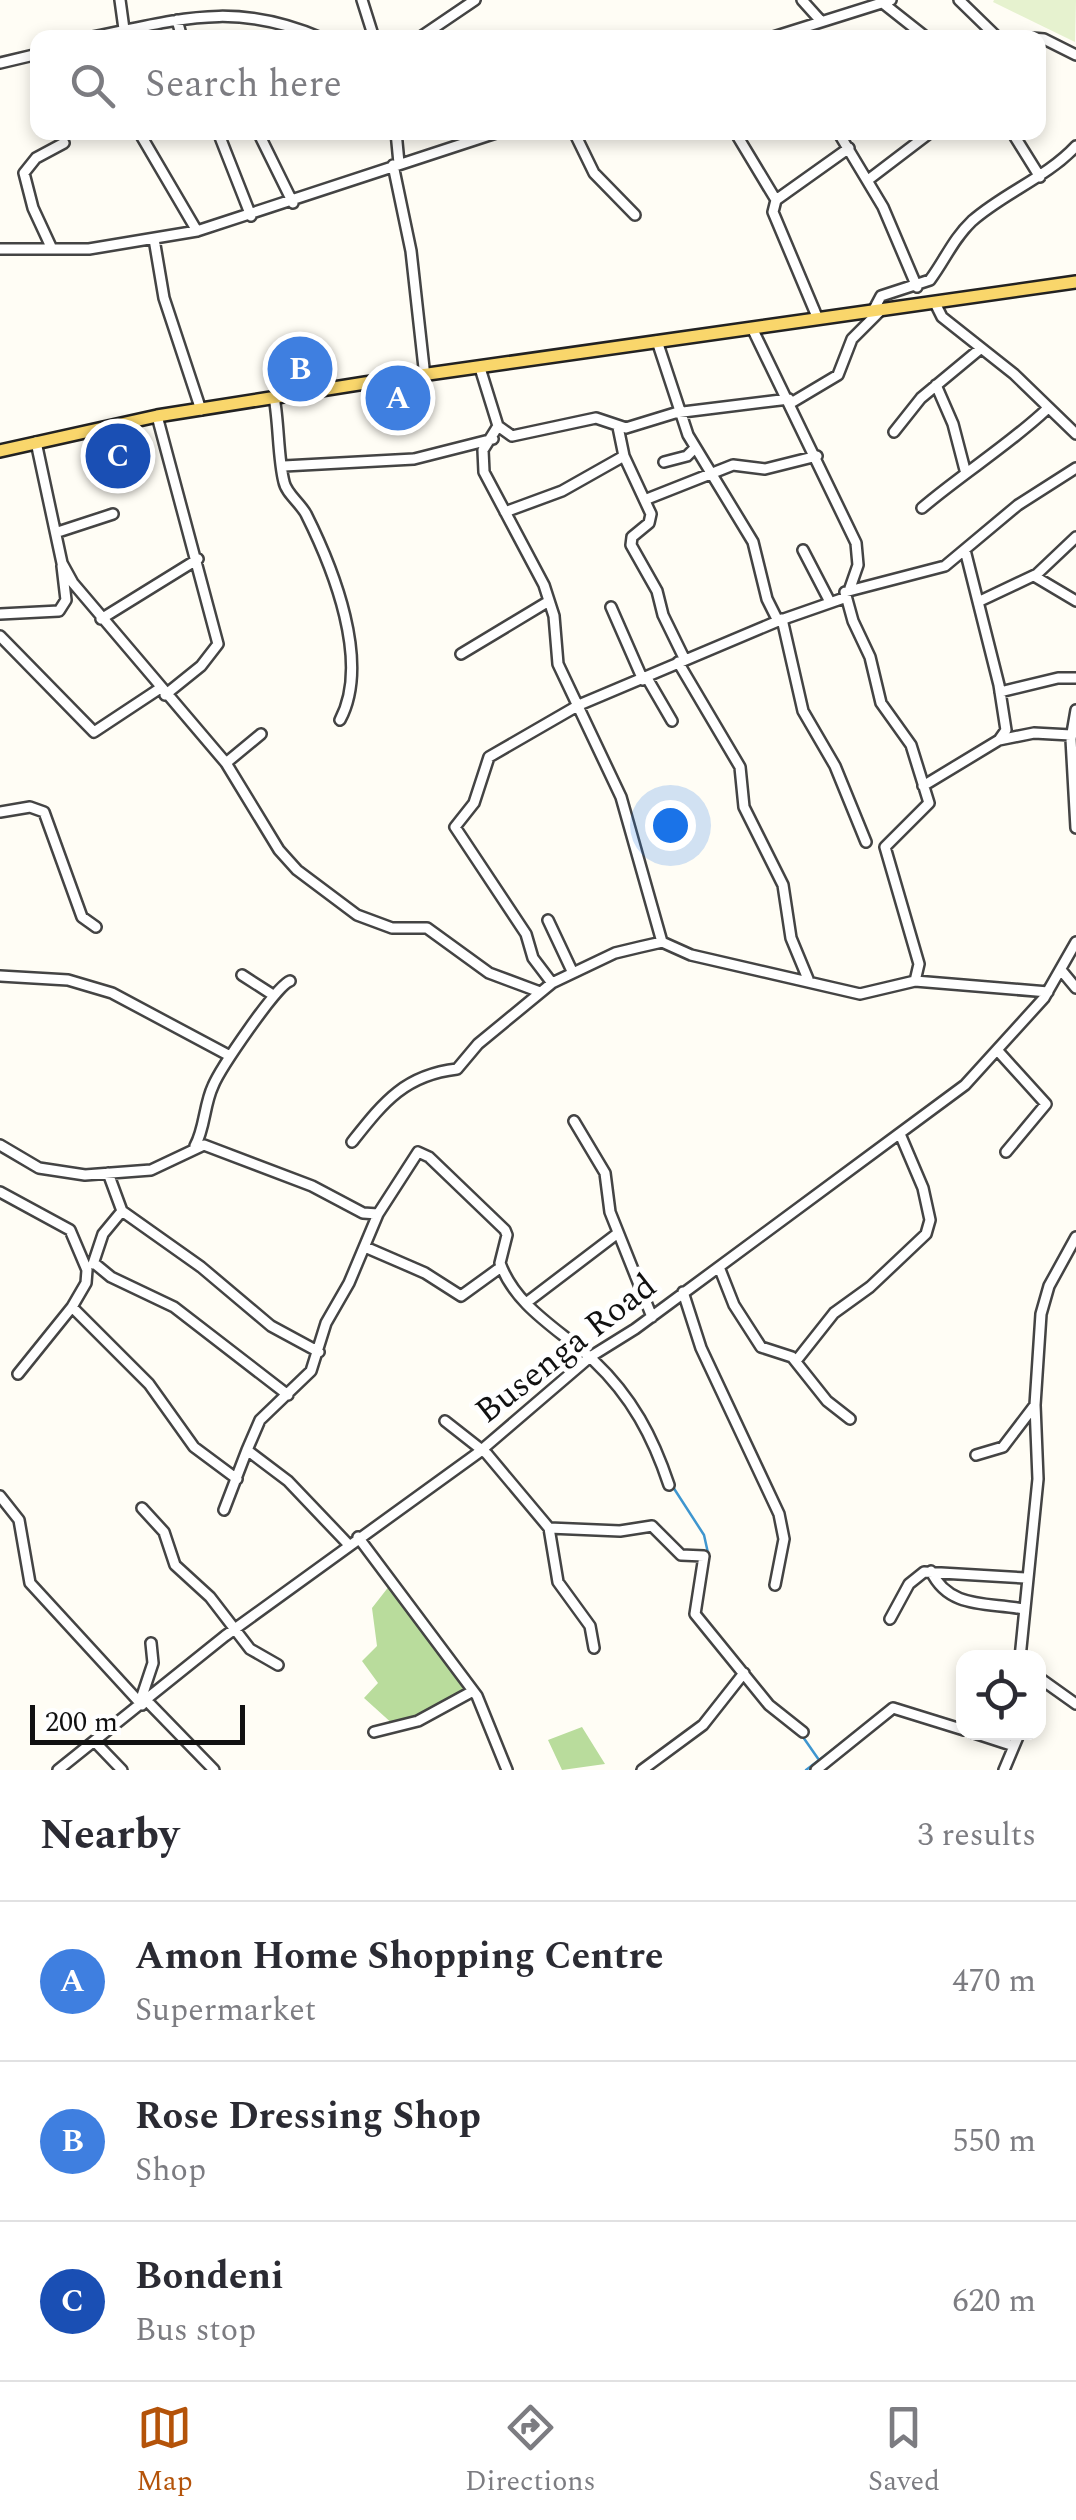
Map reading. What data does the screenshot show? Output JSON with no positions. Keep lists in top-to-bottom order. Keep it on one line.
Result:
{"streets":{"street":["Busenga Road"]},"scale_bar":"200 m","page":{"search":"Search here","pins":["B","A","C"],"scale":"200 m","heading":["Nearby","3 results"],"list":[{"mark":"A","name":"Amon Home Shopping Centre","note":"Supermarket","value":"470 m"},{"mark":"B","name":"Rose Dressing Shop","note":"Shop","value":"550 m"},{"mark":"C","name":"Bondeni","note":"Bus stop","value":"620 m"}],"nav":["Map","Directions","Saved"]}}
